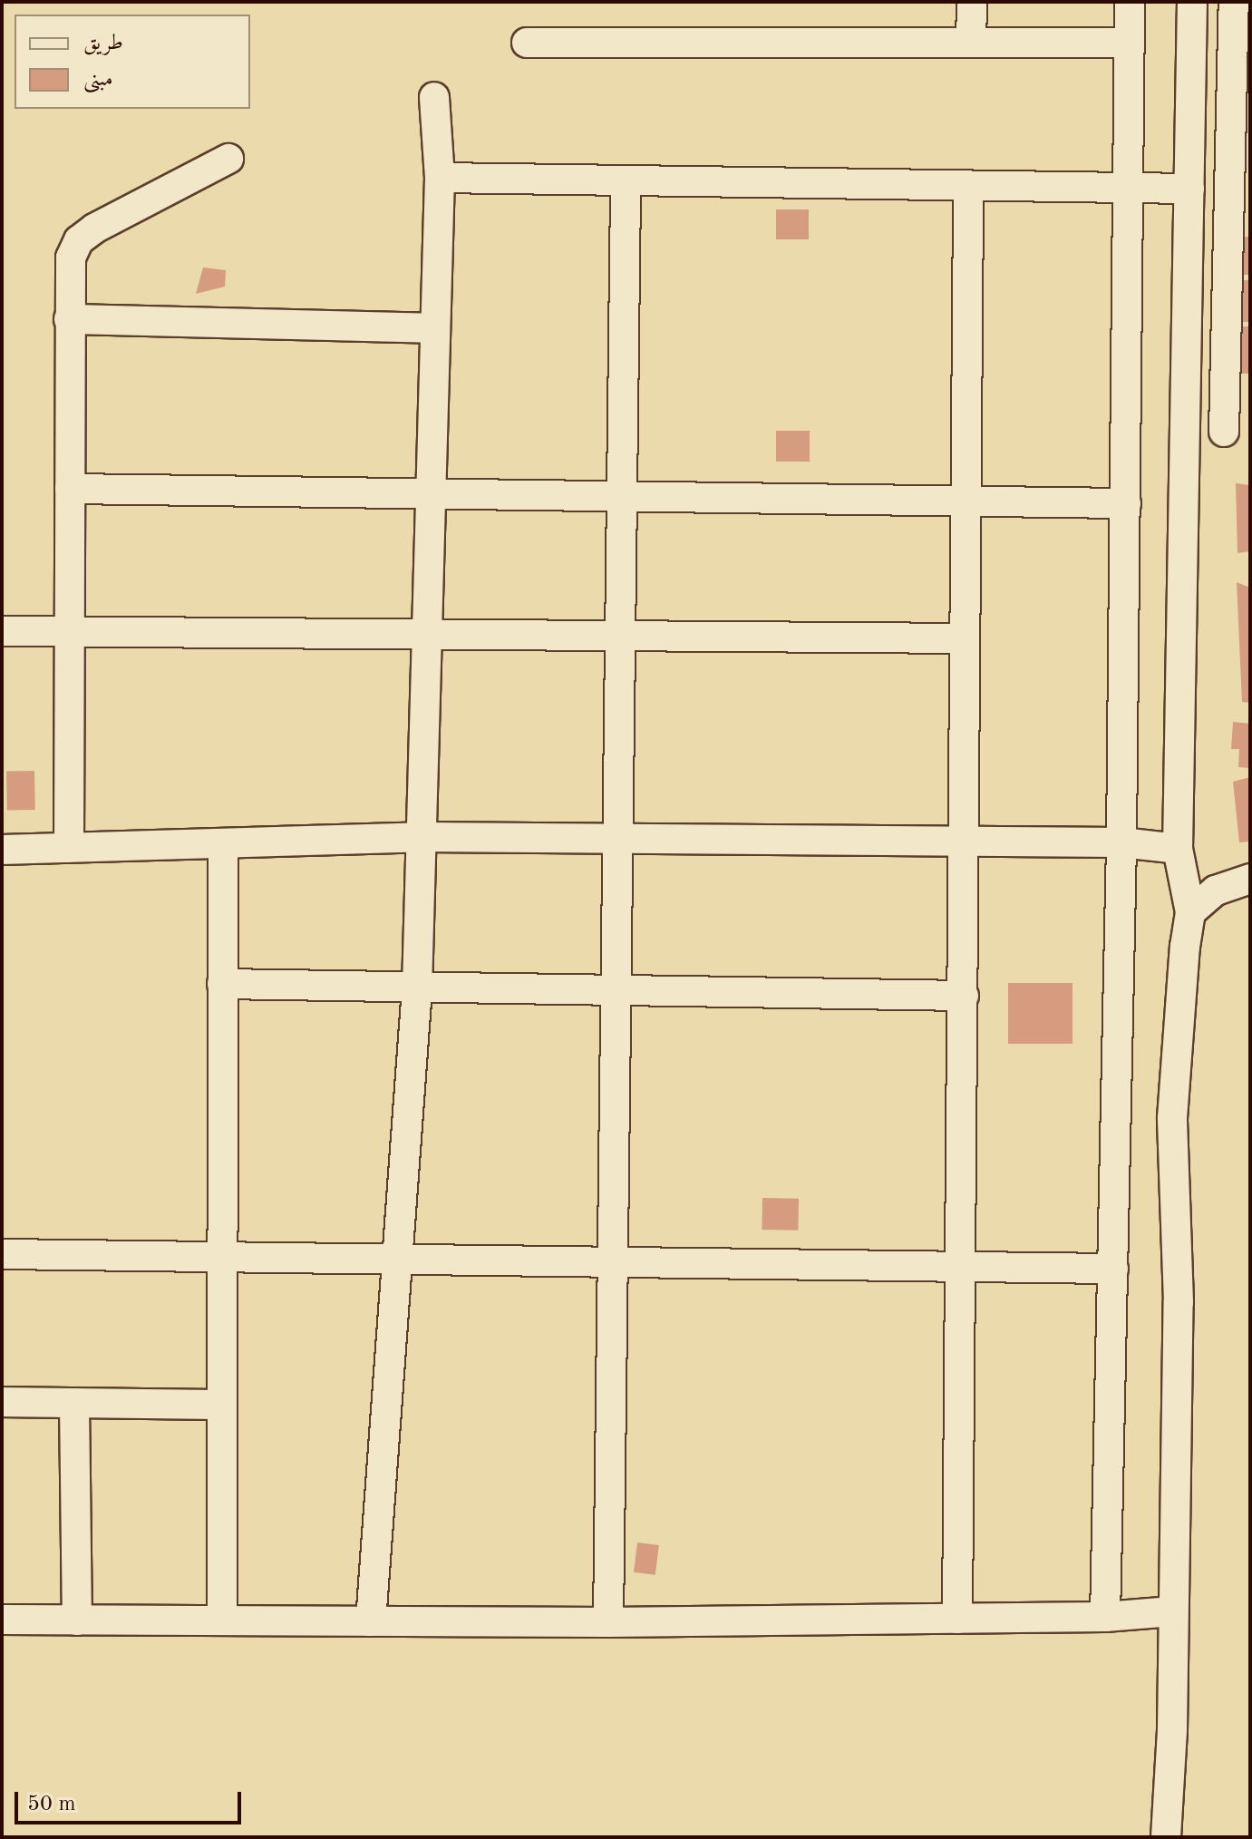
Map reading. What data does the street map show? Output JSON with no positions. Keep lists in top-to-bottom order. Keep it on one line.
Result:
{"legend":["طريق","مبنى"],"scale_bar":"50 m"}
